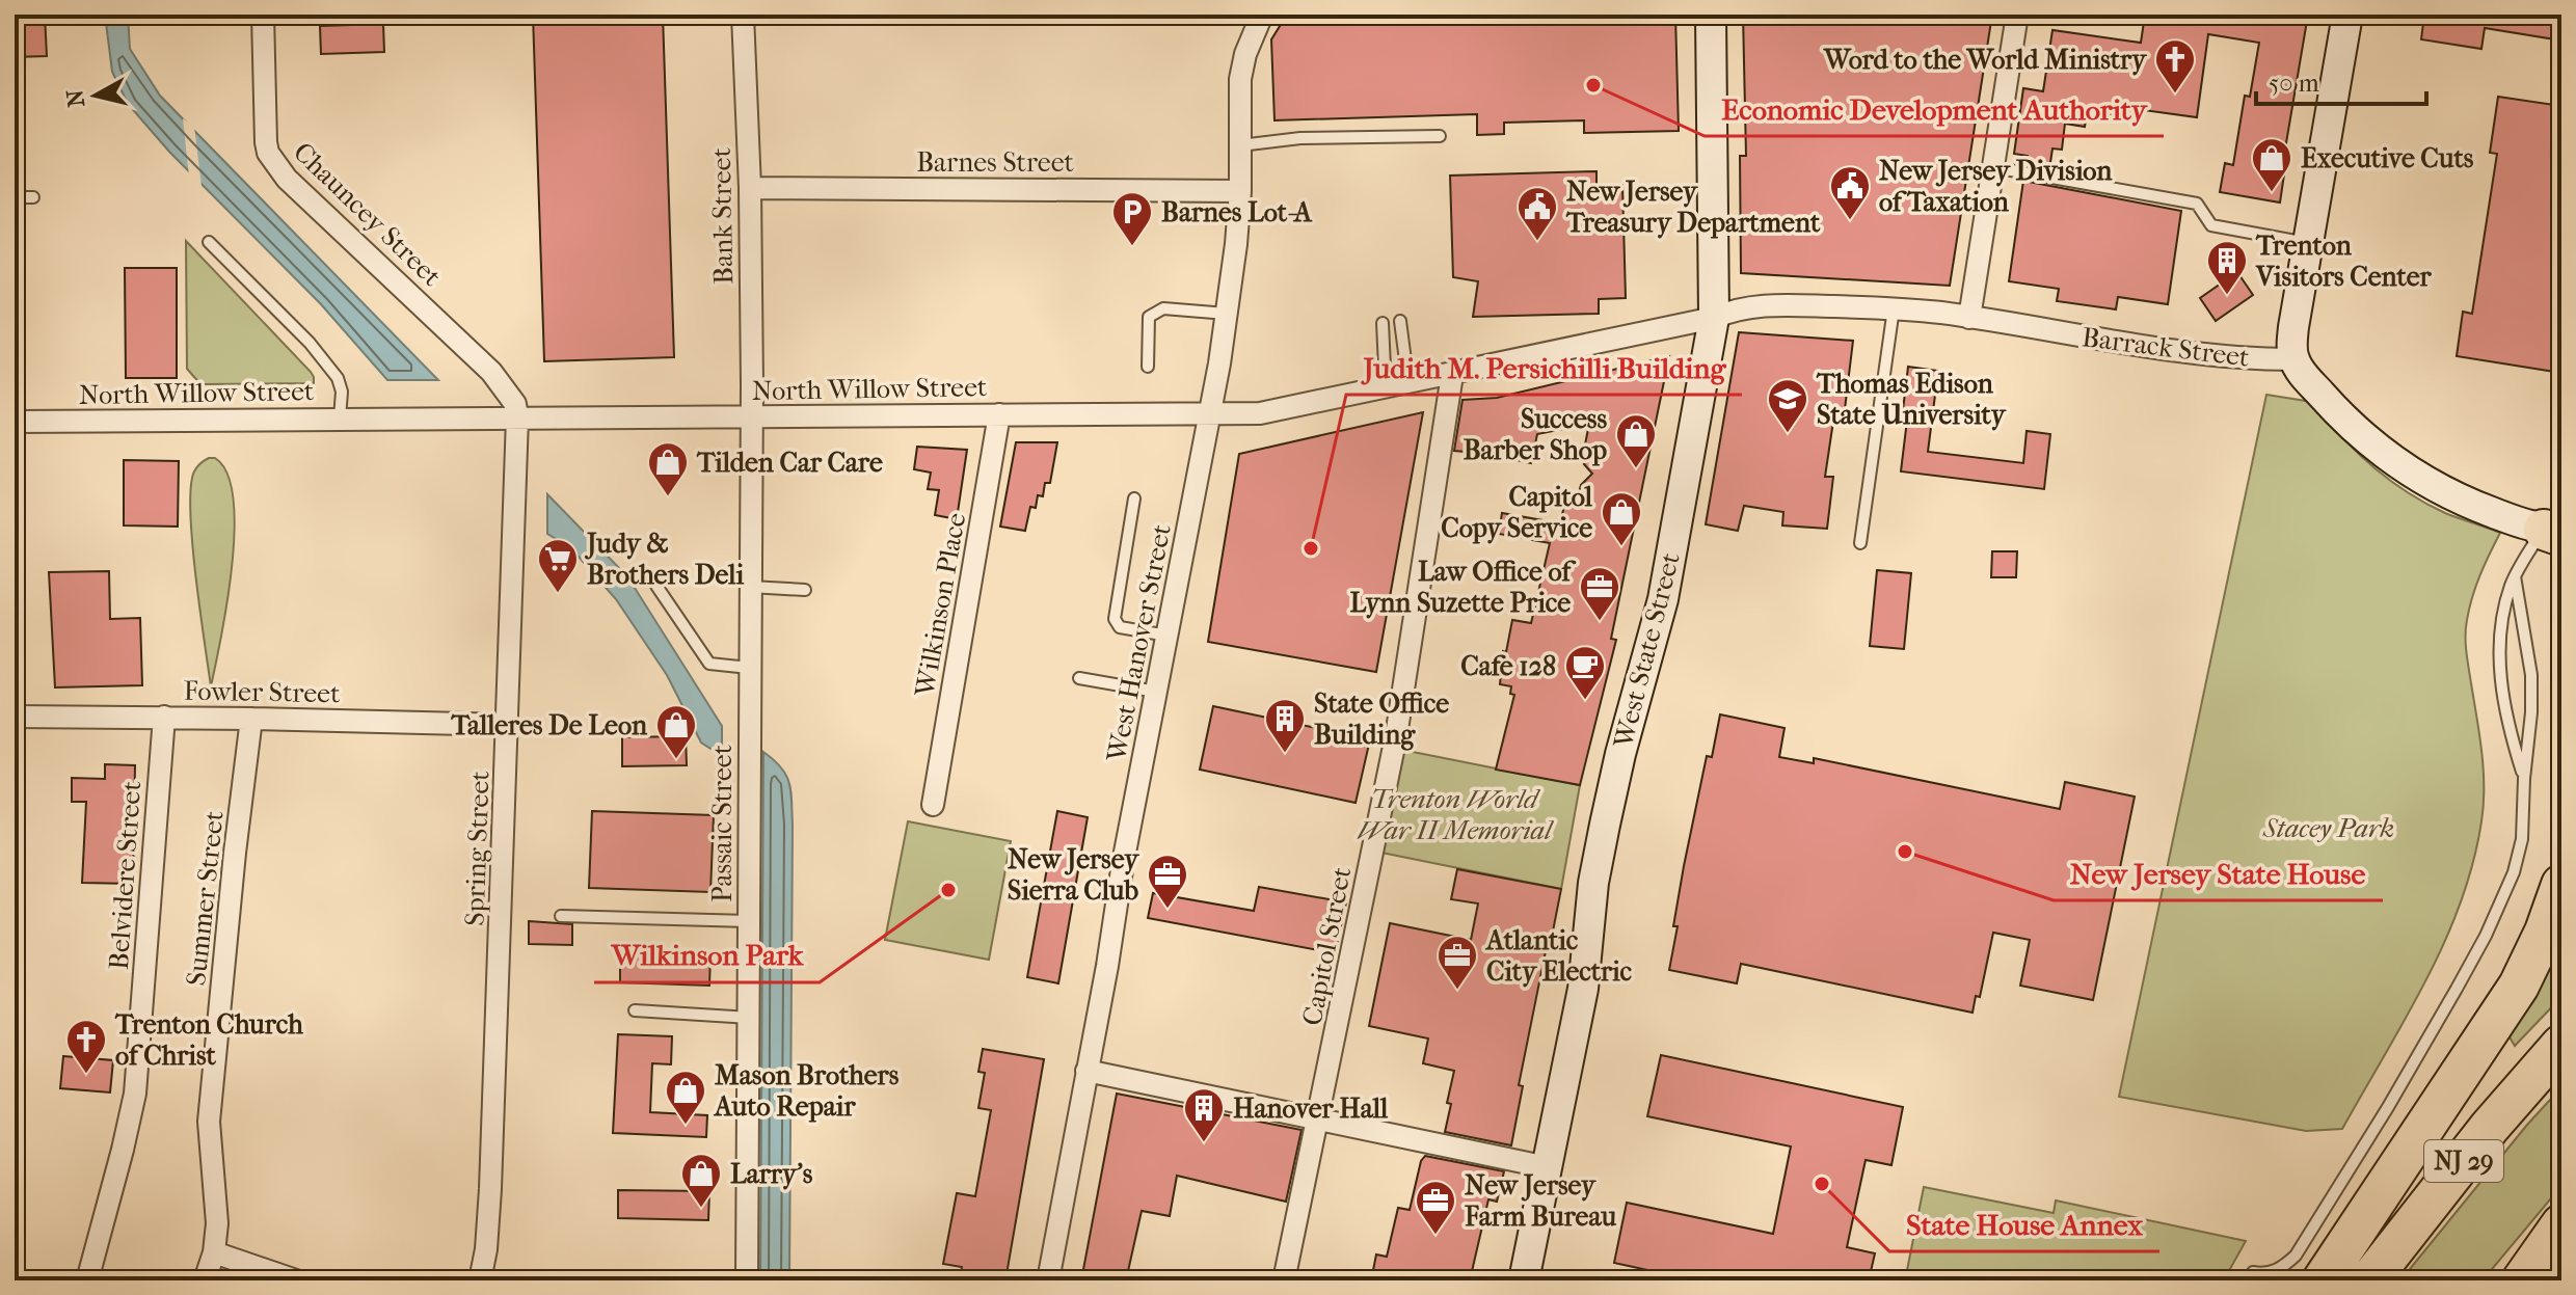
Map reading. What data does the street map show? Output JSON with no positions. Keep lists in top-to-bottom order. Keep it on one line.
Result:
{"streets":{"highway":["NJ 29"],"street":["Barnes Street","Chauncey Street","Bank Street","Barrack Street","North Willow Street","Wilkinson Place","West Hanover Street","West State Street","Fowler Street","Passaic Street","Spring Street","Belvidere Street","Summer Street","Capitol Street"]},"crossings":[["Barnes Street","Bank Street"],["Barnes Street","West Hanover Street"],["Chauncey Street","North Willow Street"],["Chauncey Street","Spring Street"],["Bank Street","North Willow Street"],["Bank Street","Passaic Street"],["Barrack Street","North Willow Street"],["Barrack Street","West State Street"],["North Willow Street","Wilkinson Place"],["North Willow Street","West Hanover Street"],["North Willow Street","West State Street"],["North Willow Street","Passaic Street"],["North Willow Street","Spring Street"],["North Willow Street","Capitol Street"],["Fowler Street","Spring Street"],["Fowler Street","Belvidere Street"],["Fowler Street","Summer Street"]],"parks":["Trenton World War II Memorial","Stacey Park"],"places":{"other":["Economic Development Authority","Judith M. Persichilli Building","New Jersey State House","Wilkinson Park","State House Annex"],"church":["Word to the World Ministry","Trenton Church of Christ"],"shop":["Executive Cuts","Success Barber Shop","Tilden Car Care","Capitol Copy Service","Talleres De Leon","Mason Brothers Auto Repair","Larry's"],"public building":["New Jersey Division of Taxation","New Jersey Treasury Department"],"parking":["Barnes Lot-A"],"building":["Trenton Visitors Center","State Office Building","Hanover Hall"],"school or university":["Thomas Edison State University"],"supermarket":["Judy & Brothers Deli"],"office":["Law Office of Lynn Suzette Price","New Jersey Sierra Club","Atlantic City Electric","New Jersey Farm Bureau"],"cafe":["Cafe 128"]},"scale_bar":"50 m","north":"left"}
